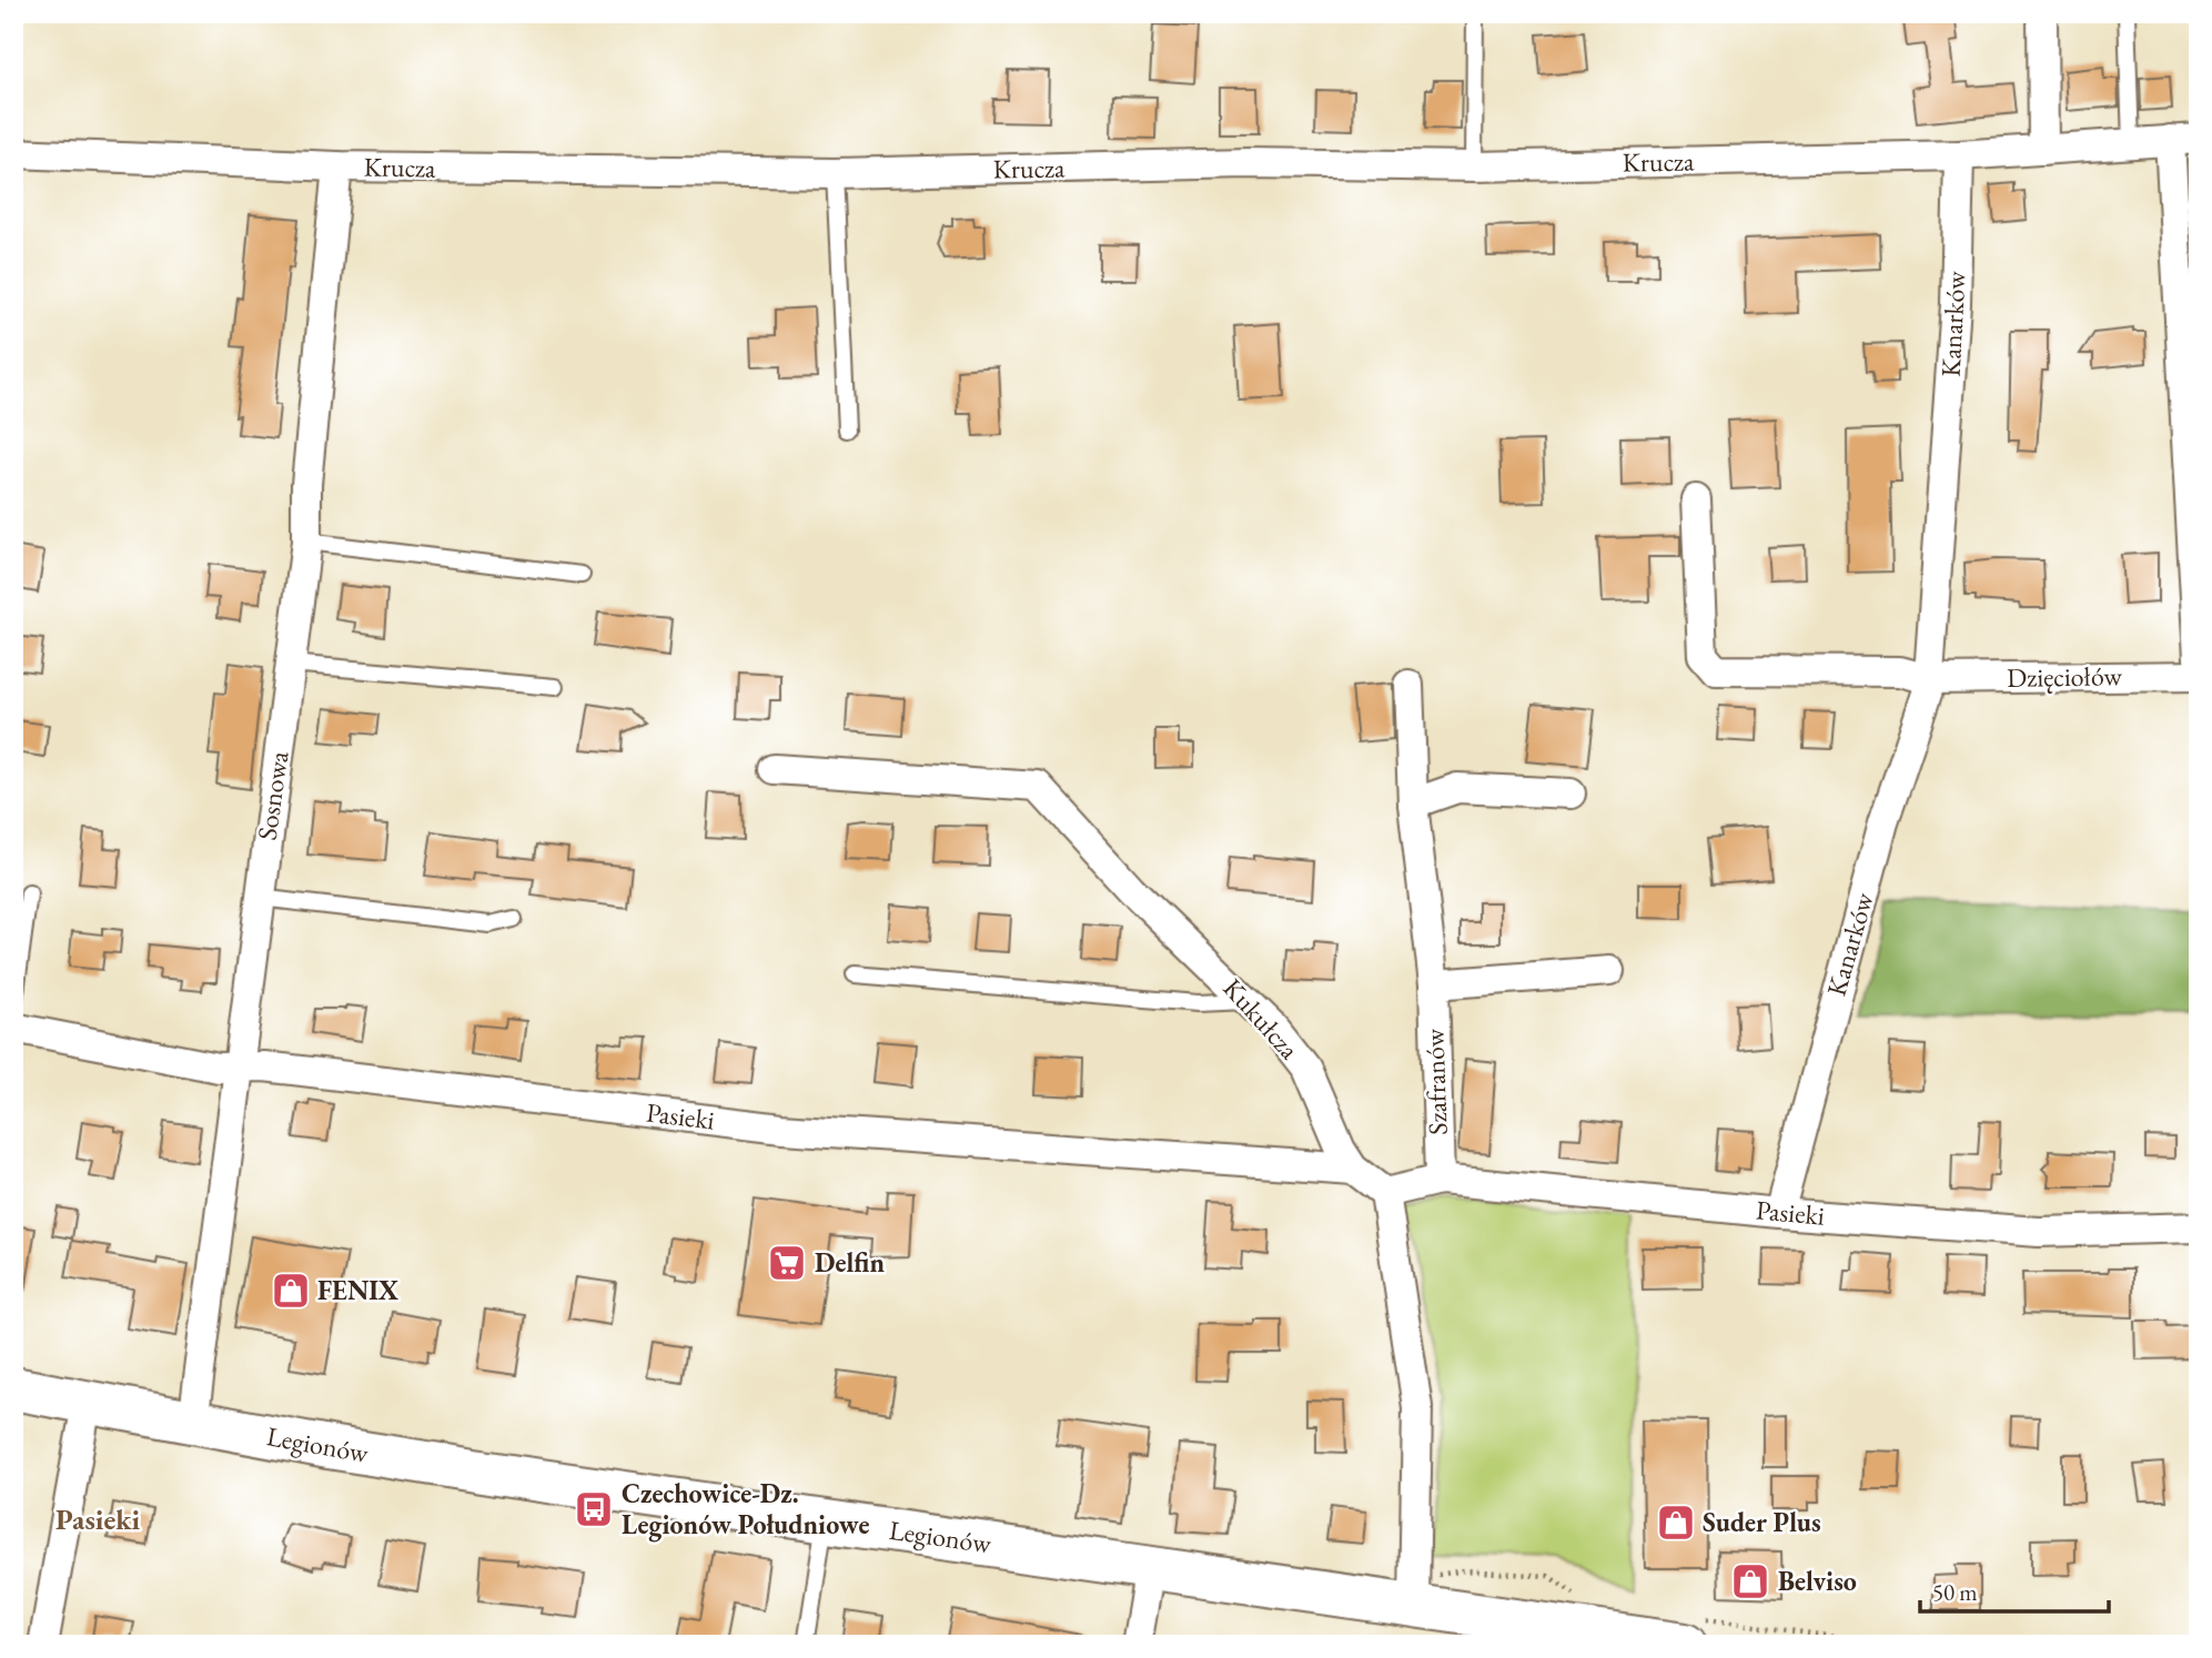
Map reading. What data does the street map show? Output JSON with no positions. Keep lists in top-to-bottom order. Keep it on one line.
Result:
{"streets":{"street":["Krucza","Kanarków","Dzięciołów","Sosnowa","Kukułcza","Szafranów","Pasieki","Legionów"]},"crossings":[["Krucza","Kanarków"],["Krucza","Sosnowa"],["Kanarków","Dzięciołów"],["Kanarków","Pasieki"],["Sosnowa","Pasieki"],["Sosnowa","Legionów"],["Kukułcza","Pasieki"],["Szafranów","Pasieki"]],"districts":["Pasieki"],"places":{"supermarket":["Delfin"],"shop":["FENIX","Suder Plus","Belviso"],"bus stop":["Czechowice-Dz. Legionów Południowe"]},"scale_bar":"50 m"}
